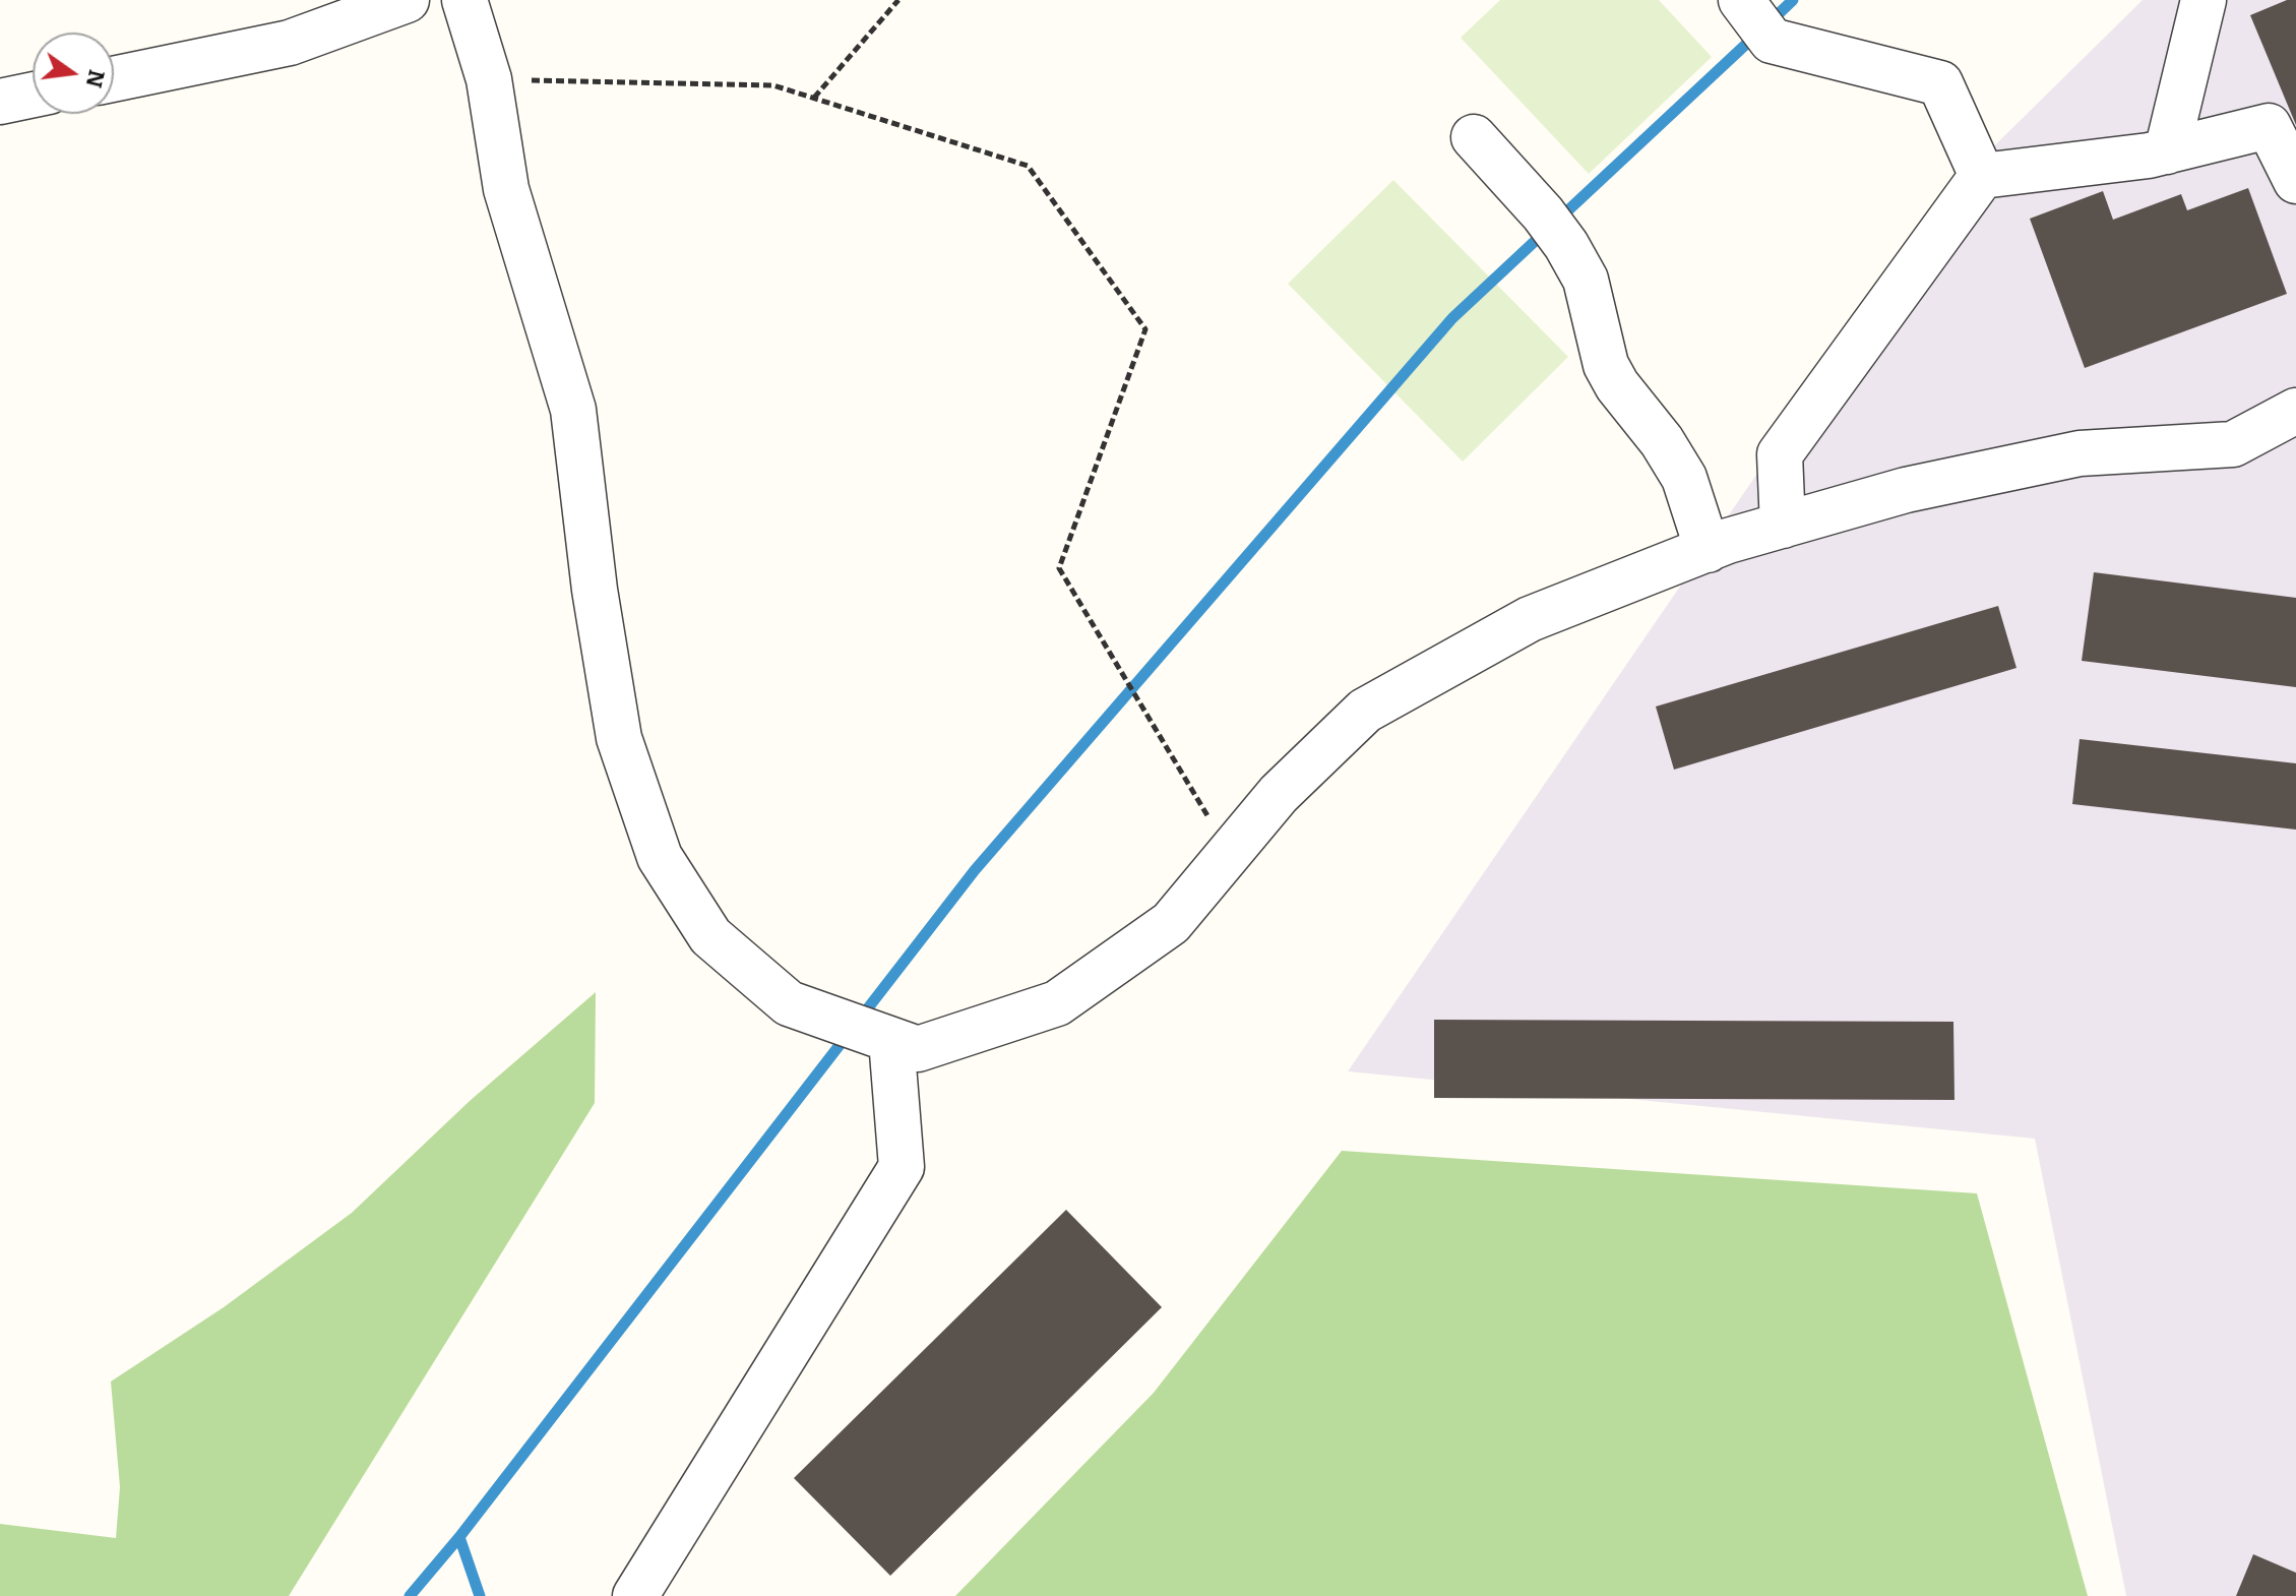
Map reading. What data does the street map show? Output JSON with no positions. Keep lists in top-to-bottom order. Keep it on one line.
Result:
{"north":"right"}
